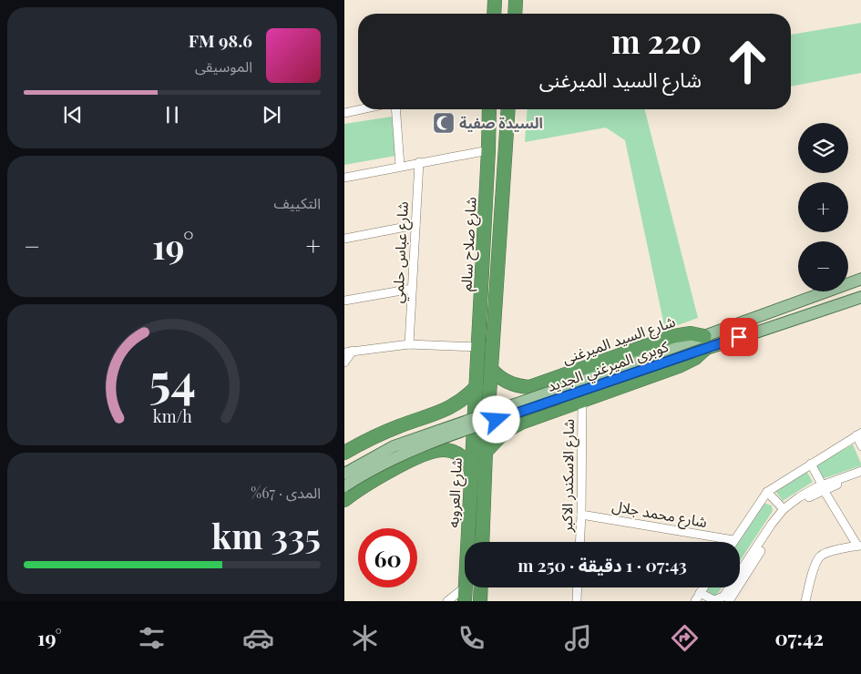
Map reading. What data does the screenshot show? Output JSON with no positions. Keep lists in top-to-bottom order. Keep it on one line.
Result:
{"streets":{"highway":["شارع صلاح سالم","شارع السيد الميرغنى","شارع العروبه"],"main road":["كوبرى الميرغني الجديد"],"street":["شارع عباس حلمي","شارع الاسكندر الاكبر","شارع محمد جلال"]},"crossings":[["شارع صلاح سالم","شارع السيد الميرغنى"],["شارع صلاح سالم","شارع العروبه"],["شارع السيد الميرغنى","كوبرى الميرغني الجديد"],["شارع السيد الميرغنى","شارع الاسكندر الاكبر"],["شارع السيد الميرغنى","شارع العروبه"],["شارع الاسكندر الاكبر","شارع محمد جلال"]],"places":{"mosque":["السيدة صفية"]},"page":{"turn":["220 m","شارع السيد الميرغنى"],"song":["98.6 FM","الموسيقى"],"map_buttons":["+","−"],"tile":["التكييف",["المدى · 67%","335 km"]],"heat":["−","19°","+"],"limit":"60","trip":"07:43 · 1 دقيقة · 250 m","tabs":["07:42","19°"],"gauge":["54","km/h"]}}
